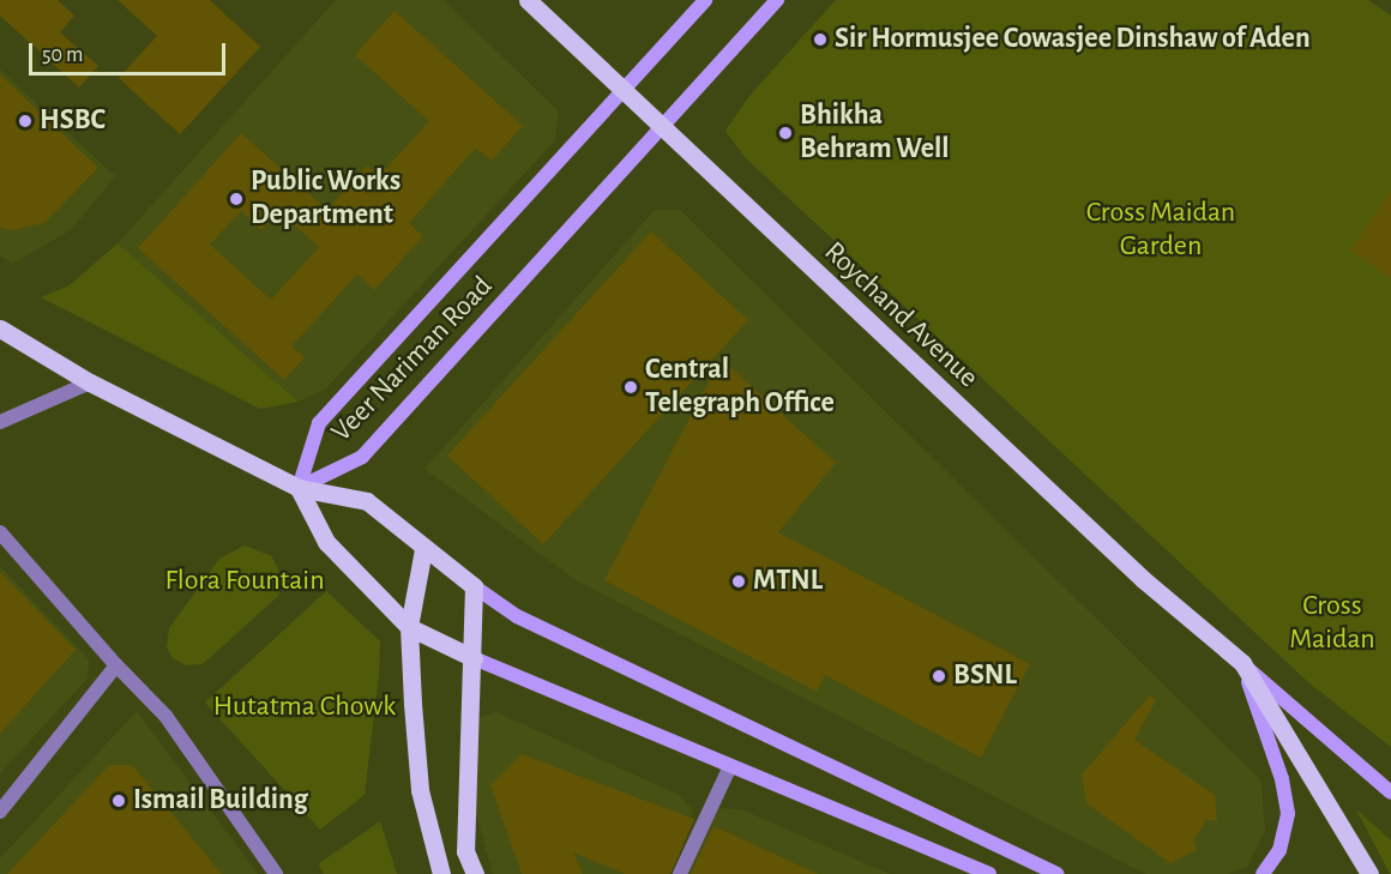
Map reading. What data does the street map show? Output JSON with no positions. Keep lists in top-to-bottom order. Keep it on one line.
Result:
{"streets":{"main road":["Roychand Avenue","Veer Nariman Road"]},"crossings":[["Roychand Avenue","Veer Nariman Road"]],"parks":["Cross Maidan Garden","Flora Fountain","Cross Maidan","Hutatma Chowk"],"places":["Sir Hormusjee Cowasjee Dinshaw of Aden","HSBC","Bhikha Behram Well","Public Works Department","Central Telegraph Office","MTNL","BSNL","Ismail Building"],"scale_bar":"50 m"}
